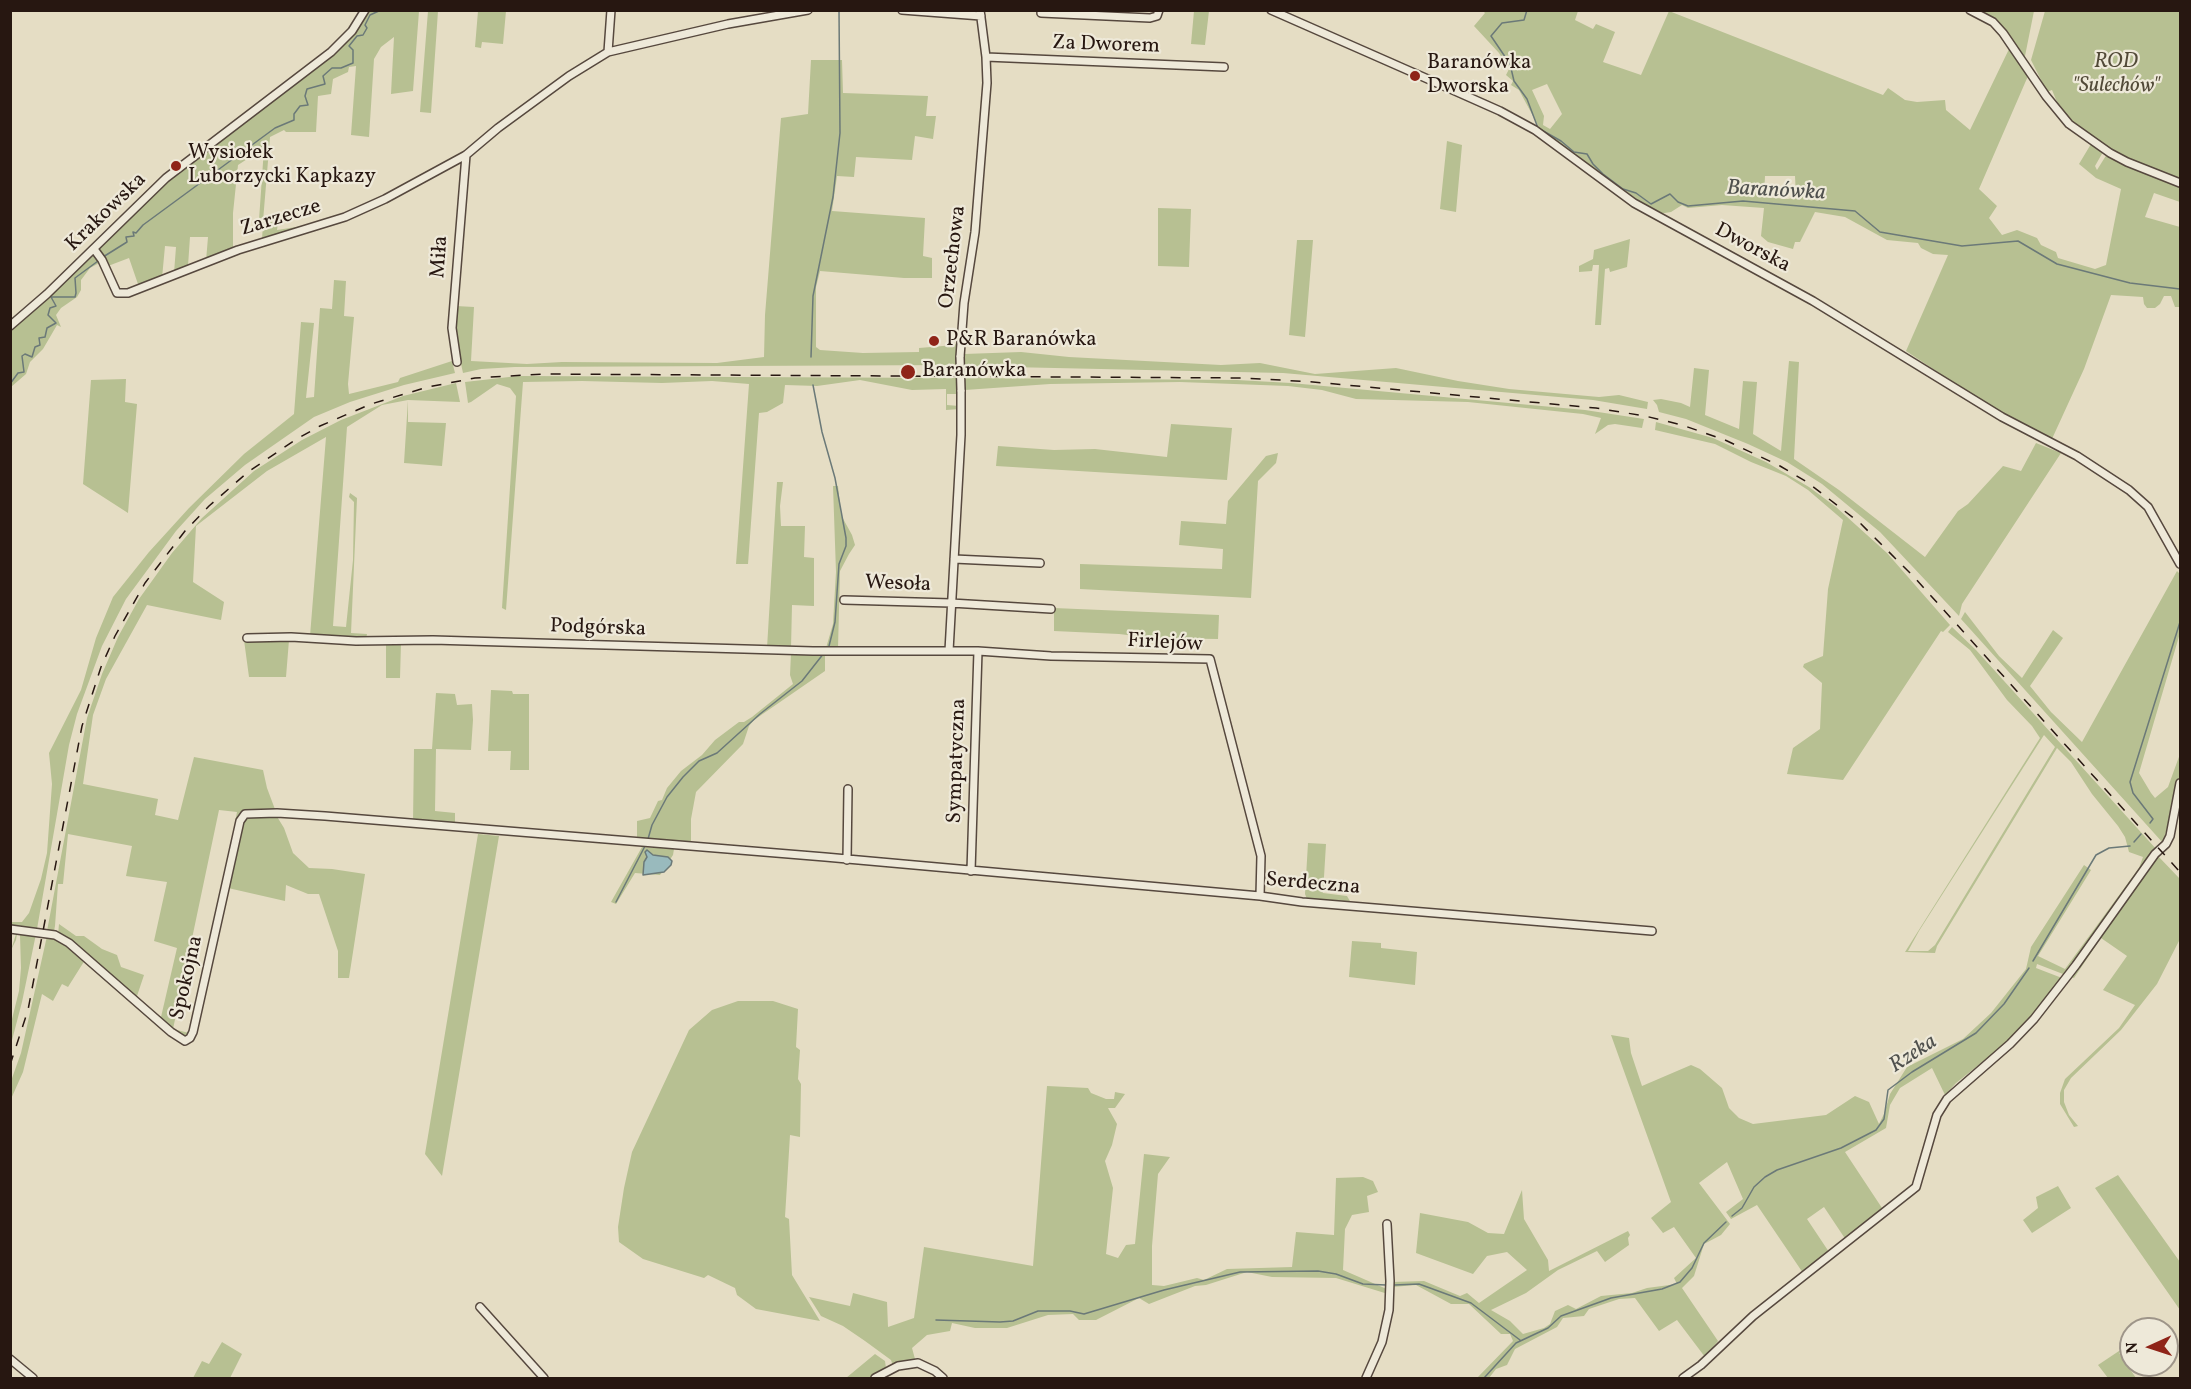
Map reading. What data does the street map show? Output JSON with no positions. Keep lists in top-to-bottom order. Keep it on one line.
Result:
{"streets":{"street":["Za Dworem","Krakowska","Zarzecze","Dworska","Miła","Orzechowa","Wesoła","Podgórska","Firlejów","Sympatyczna","Serdeczna","Spokojna"]},"crossings":[["Za Dworem","Orzechowa"],["Krakowska","Zarzecze"],["Zarzecze","Miła"],["Orzechowa","Wesoła"],["Orzechowa","Podgórska"],["Orzechowa","Firlejów"],["Podgórska","Firlejów"],["Firlejów","Sympatyczna"],["Firlejów","Serdeczna"],["Sympatyczna","Serdeczna"],["Serdeczna","Spokojna"]],"water":["Baranówka","Rzeka"],"parks":["ROD \"Sulechów\""],"places":["Baranówka Dworska","Wysiołek Luborzycki Kapkazy","P&R Baranówka","Baranówka"],"north":"left"}
